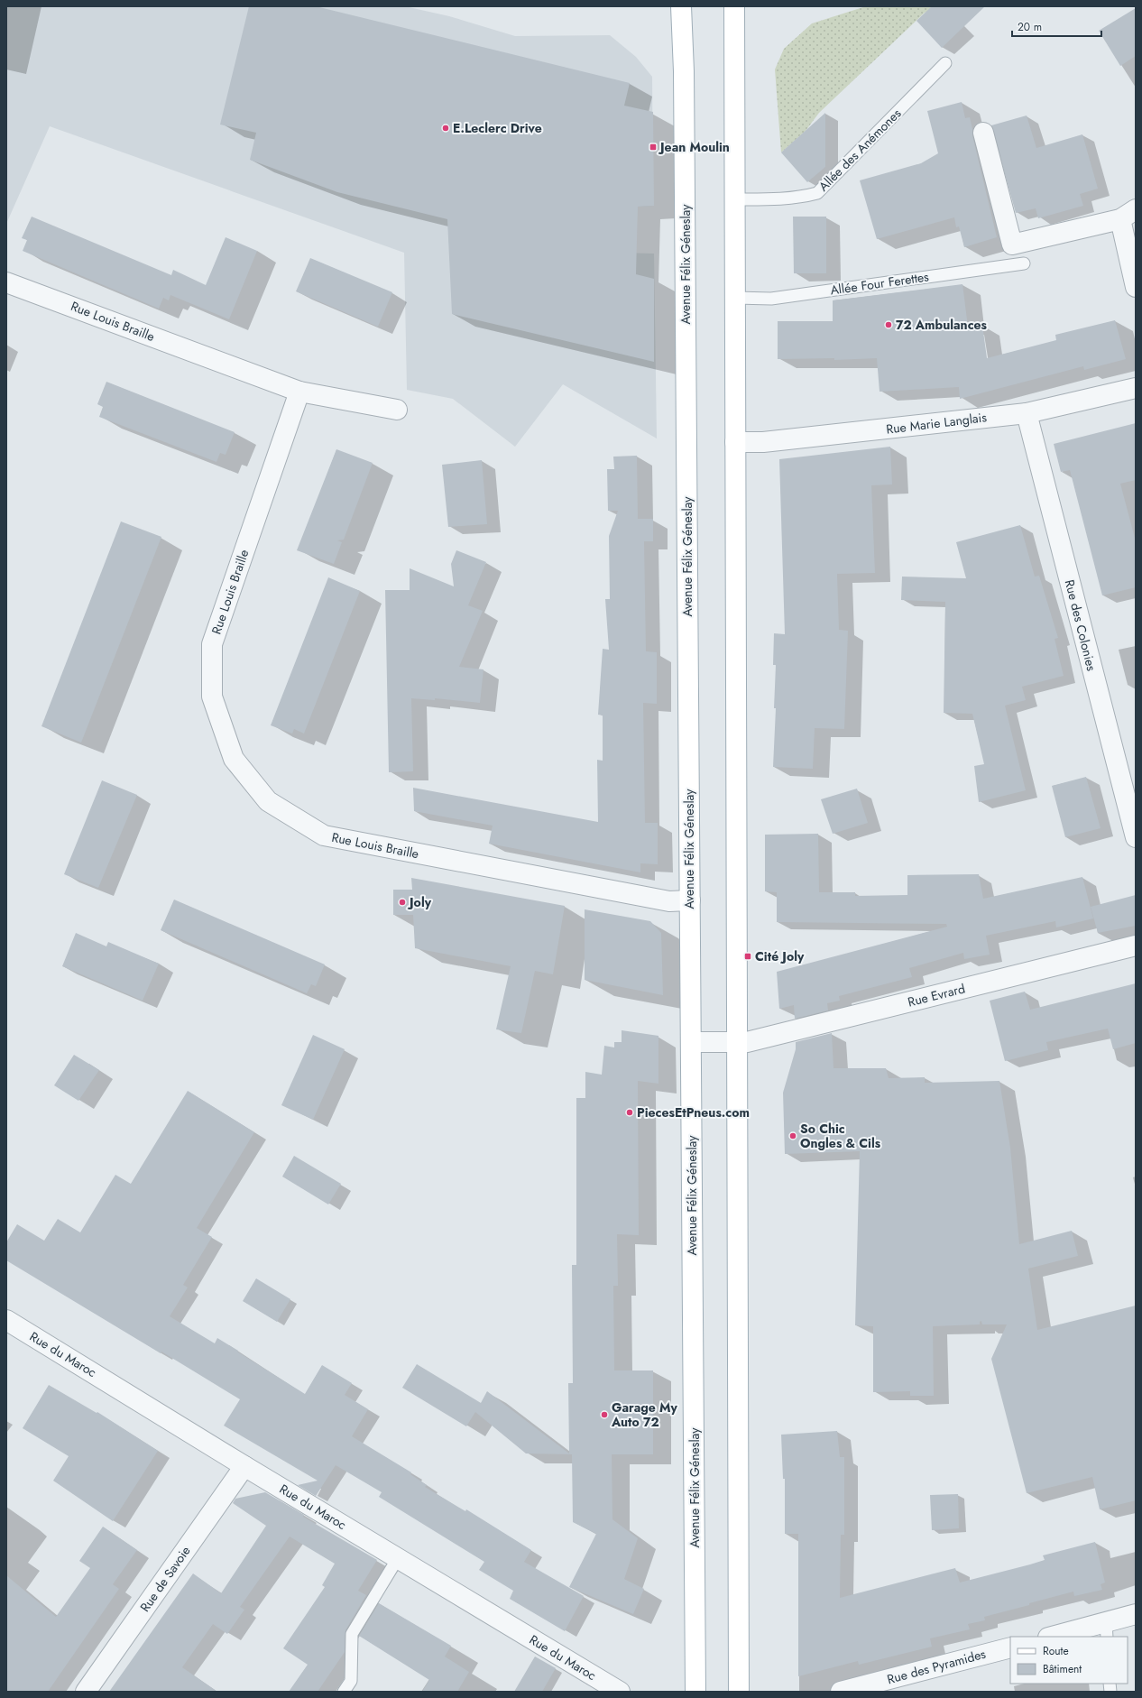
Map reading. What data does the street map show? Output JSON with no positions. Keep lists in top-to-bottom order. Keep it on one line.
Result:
{"streets":{"main road":["Avenue Félix Géneslay"],"street":["Rue Louis Braille","Rue Marie Langlais","Rue des Colonies","Rue Evrard","Rue du Maroc","Rue de Savoie","Rue des Pyramides"],"lane":["Allée des Anémones","Allée Four Ferettes"]},"crossings":[["Avenue Félix Géneslay","Rue Louis Braille"],["Avenue Félix Géneslay","Rue Evrard"],["Rue Marie Langlais","Rue des Colonies"],["Rue du Maroc","Rue de Savoie"]],"places":{"other":["E.Leclerc Drive","72 Ambulances","Joly","PiecesEtPneus.com","So Chic Ongles & Cils","Garage My Auto 72"],"transit":["Jean Moulin","Cité Joly"]},"legend":["Route","Bâtiment"],"scale_bar":"20 m"}
